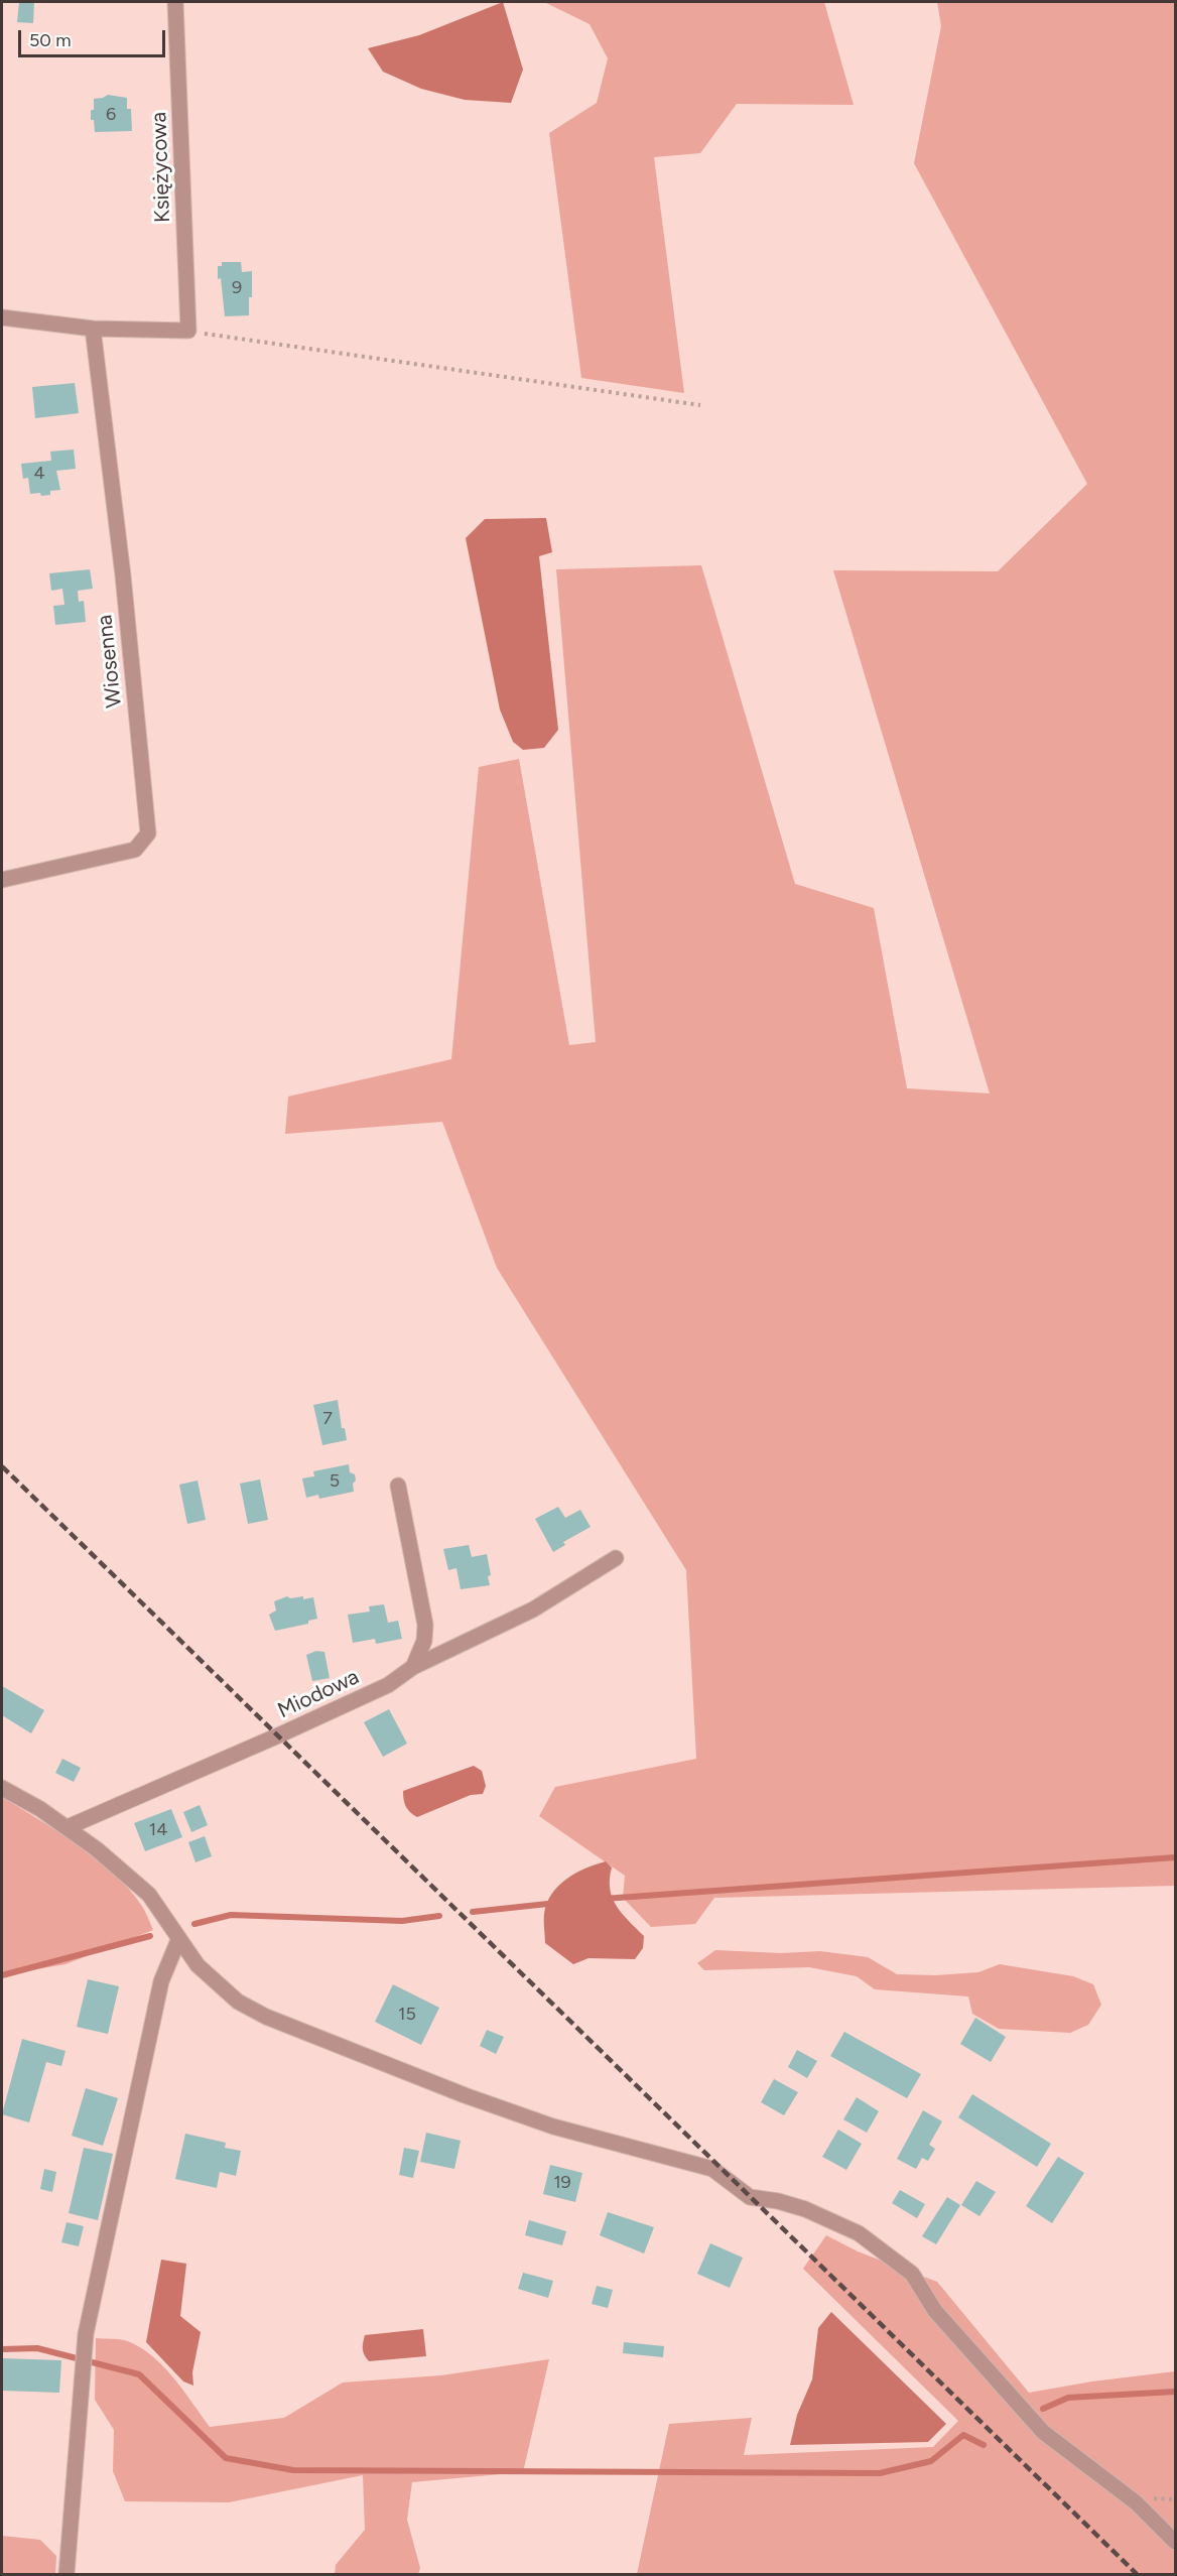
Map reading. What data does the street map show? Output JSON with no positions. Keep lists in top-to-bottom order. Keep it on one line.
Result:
{"streets":{"street":["Księżycowa","Wiosenna","Miodowa"]},"house_numbers":["6","9","4","7","5","14","15","19"],"scale_bar":"50 m"}
